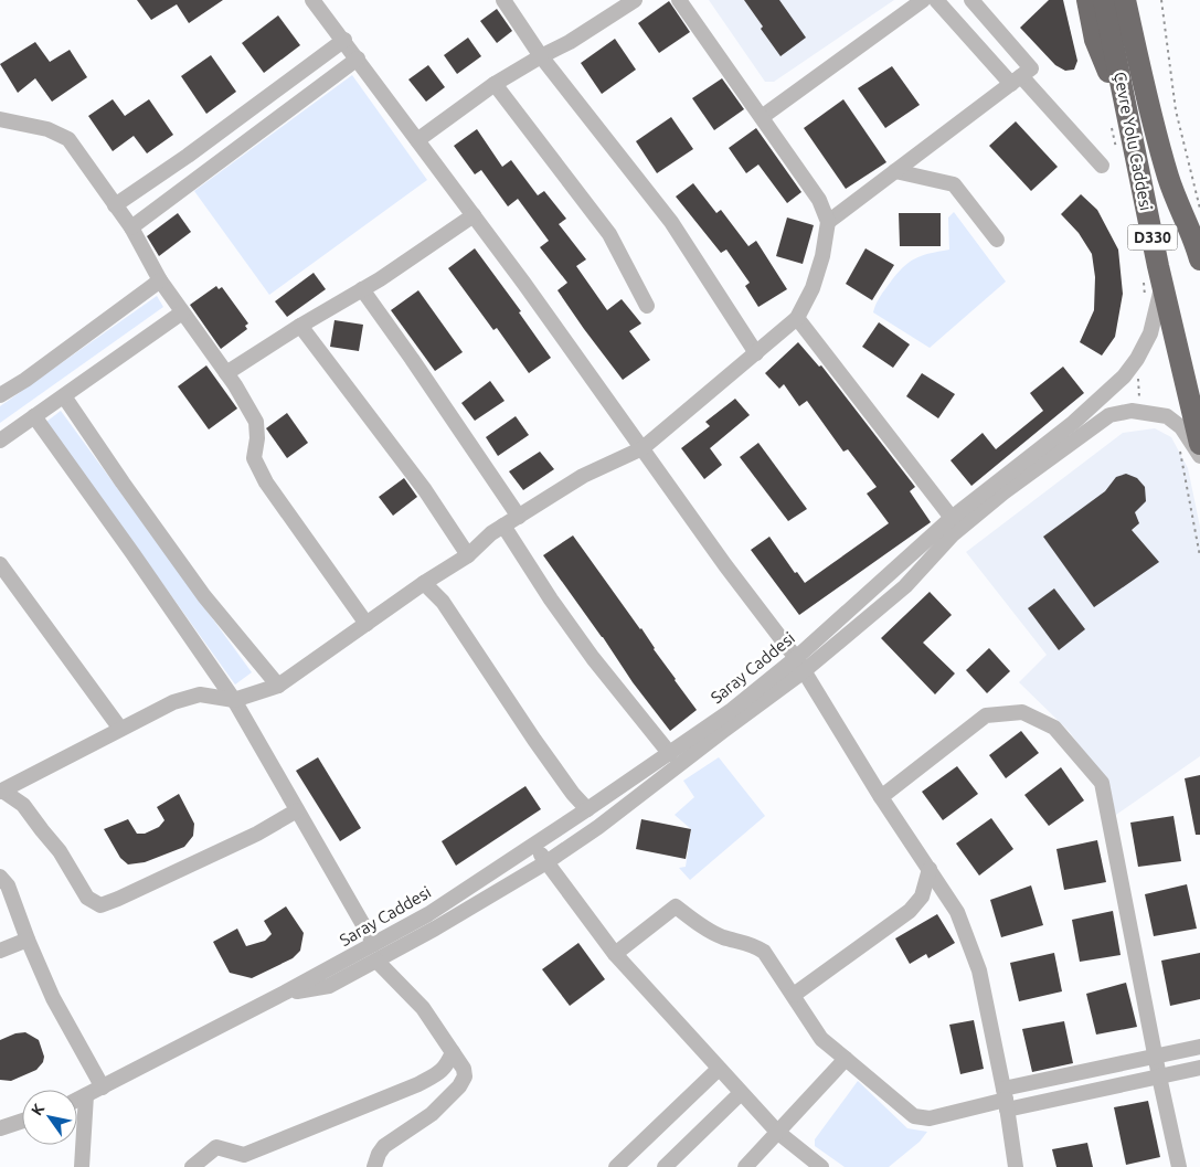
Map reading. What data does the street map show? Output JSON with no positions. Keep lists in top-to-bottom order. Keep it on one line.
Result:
{"streets":{"highway":["Çevre Yolu Caddesi","D330"],"street":["Saray Caddesi"]},"crossings":[["Çevre Yolu Caddesi","Saray Caddesi"]],"north":"top left"}
